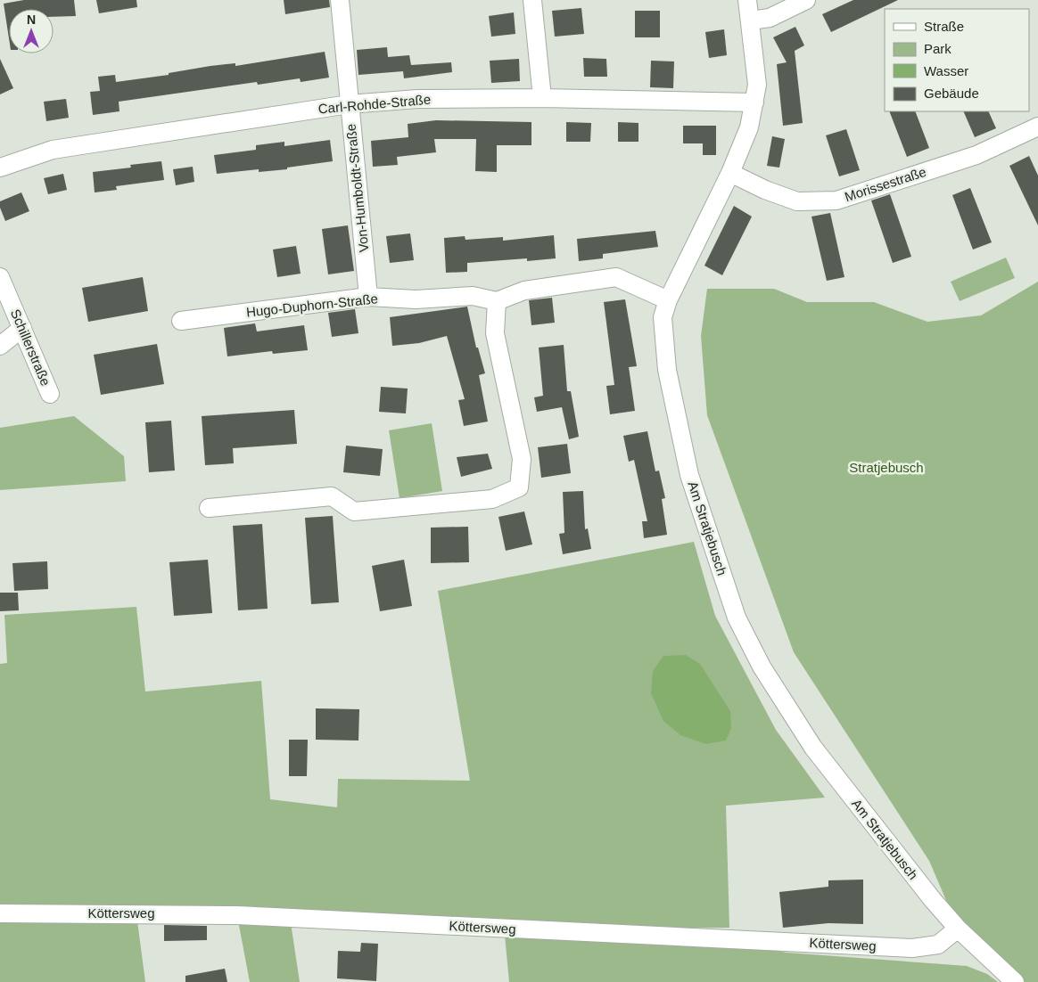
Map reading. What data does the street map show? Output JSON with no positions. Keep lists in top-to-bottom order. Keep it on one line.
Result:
{"streets":{"street":["Carl-Rohde-Straße","Morissestraße","Von-Humboldt-Straße","Hugo-Duphorn-Straße","Schillerstraße","Am Stratjebusch","Köttersweg"]},"crossings":[["Carl-Rohde-Straße","Von-Humboldt-Straße"],["Carl-Rohde-Straße","Am Stratjebusch"],["Morissestraße","Am Stratjebusch"],["Von-Humboldt-Straße","Hugo-Duphorn-Straße"],["Am Stratjebusch","Köttersweg"]],"parks":["Stratjebusch"],"legend":["Straße","Park","Wasser","Gebäude"],"north":"top"}
